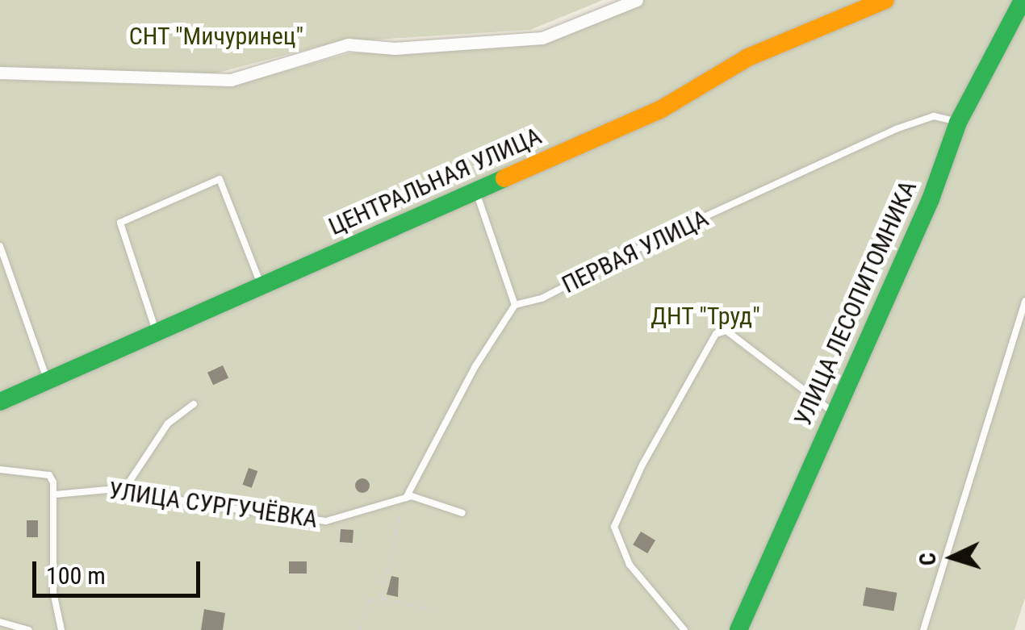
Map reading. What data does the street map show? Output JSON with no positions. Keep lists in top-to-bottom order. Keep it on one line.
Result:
{"streets":{"street":["ЦЕНТРАЛЬНАЯ УЛИЦА","УЛИЦА ЛЕСОПИТОМНИКА"],"lane":["ПЕРВАЯ УЛИЦА","УЛИЦА СУРГУЧЁВКА"]},"crossings":[["ПЕРВАЯ УЛИЦА","УЛИЦА ЛЕСОПИТОМНИКА"]],"parks":["СНТ \"Мичуринец\"","ДНТ \"Труд\""],"scale_bar":"100 m","north":"left"}
